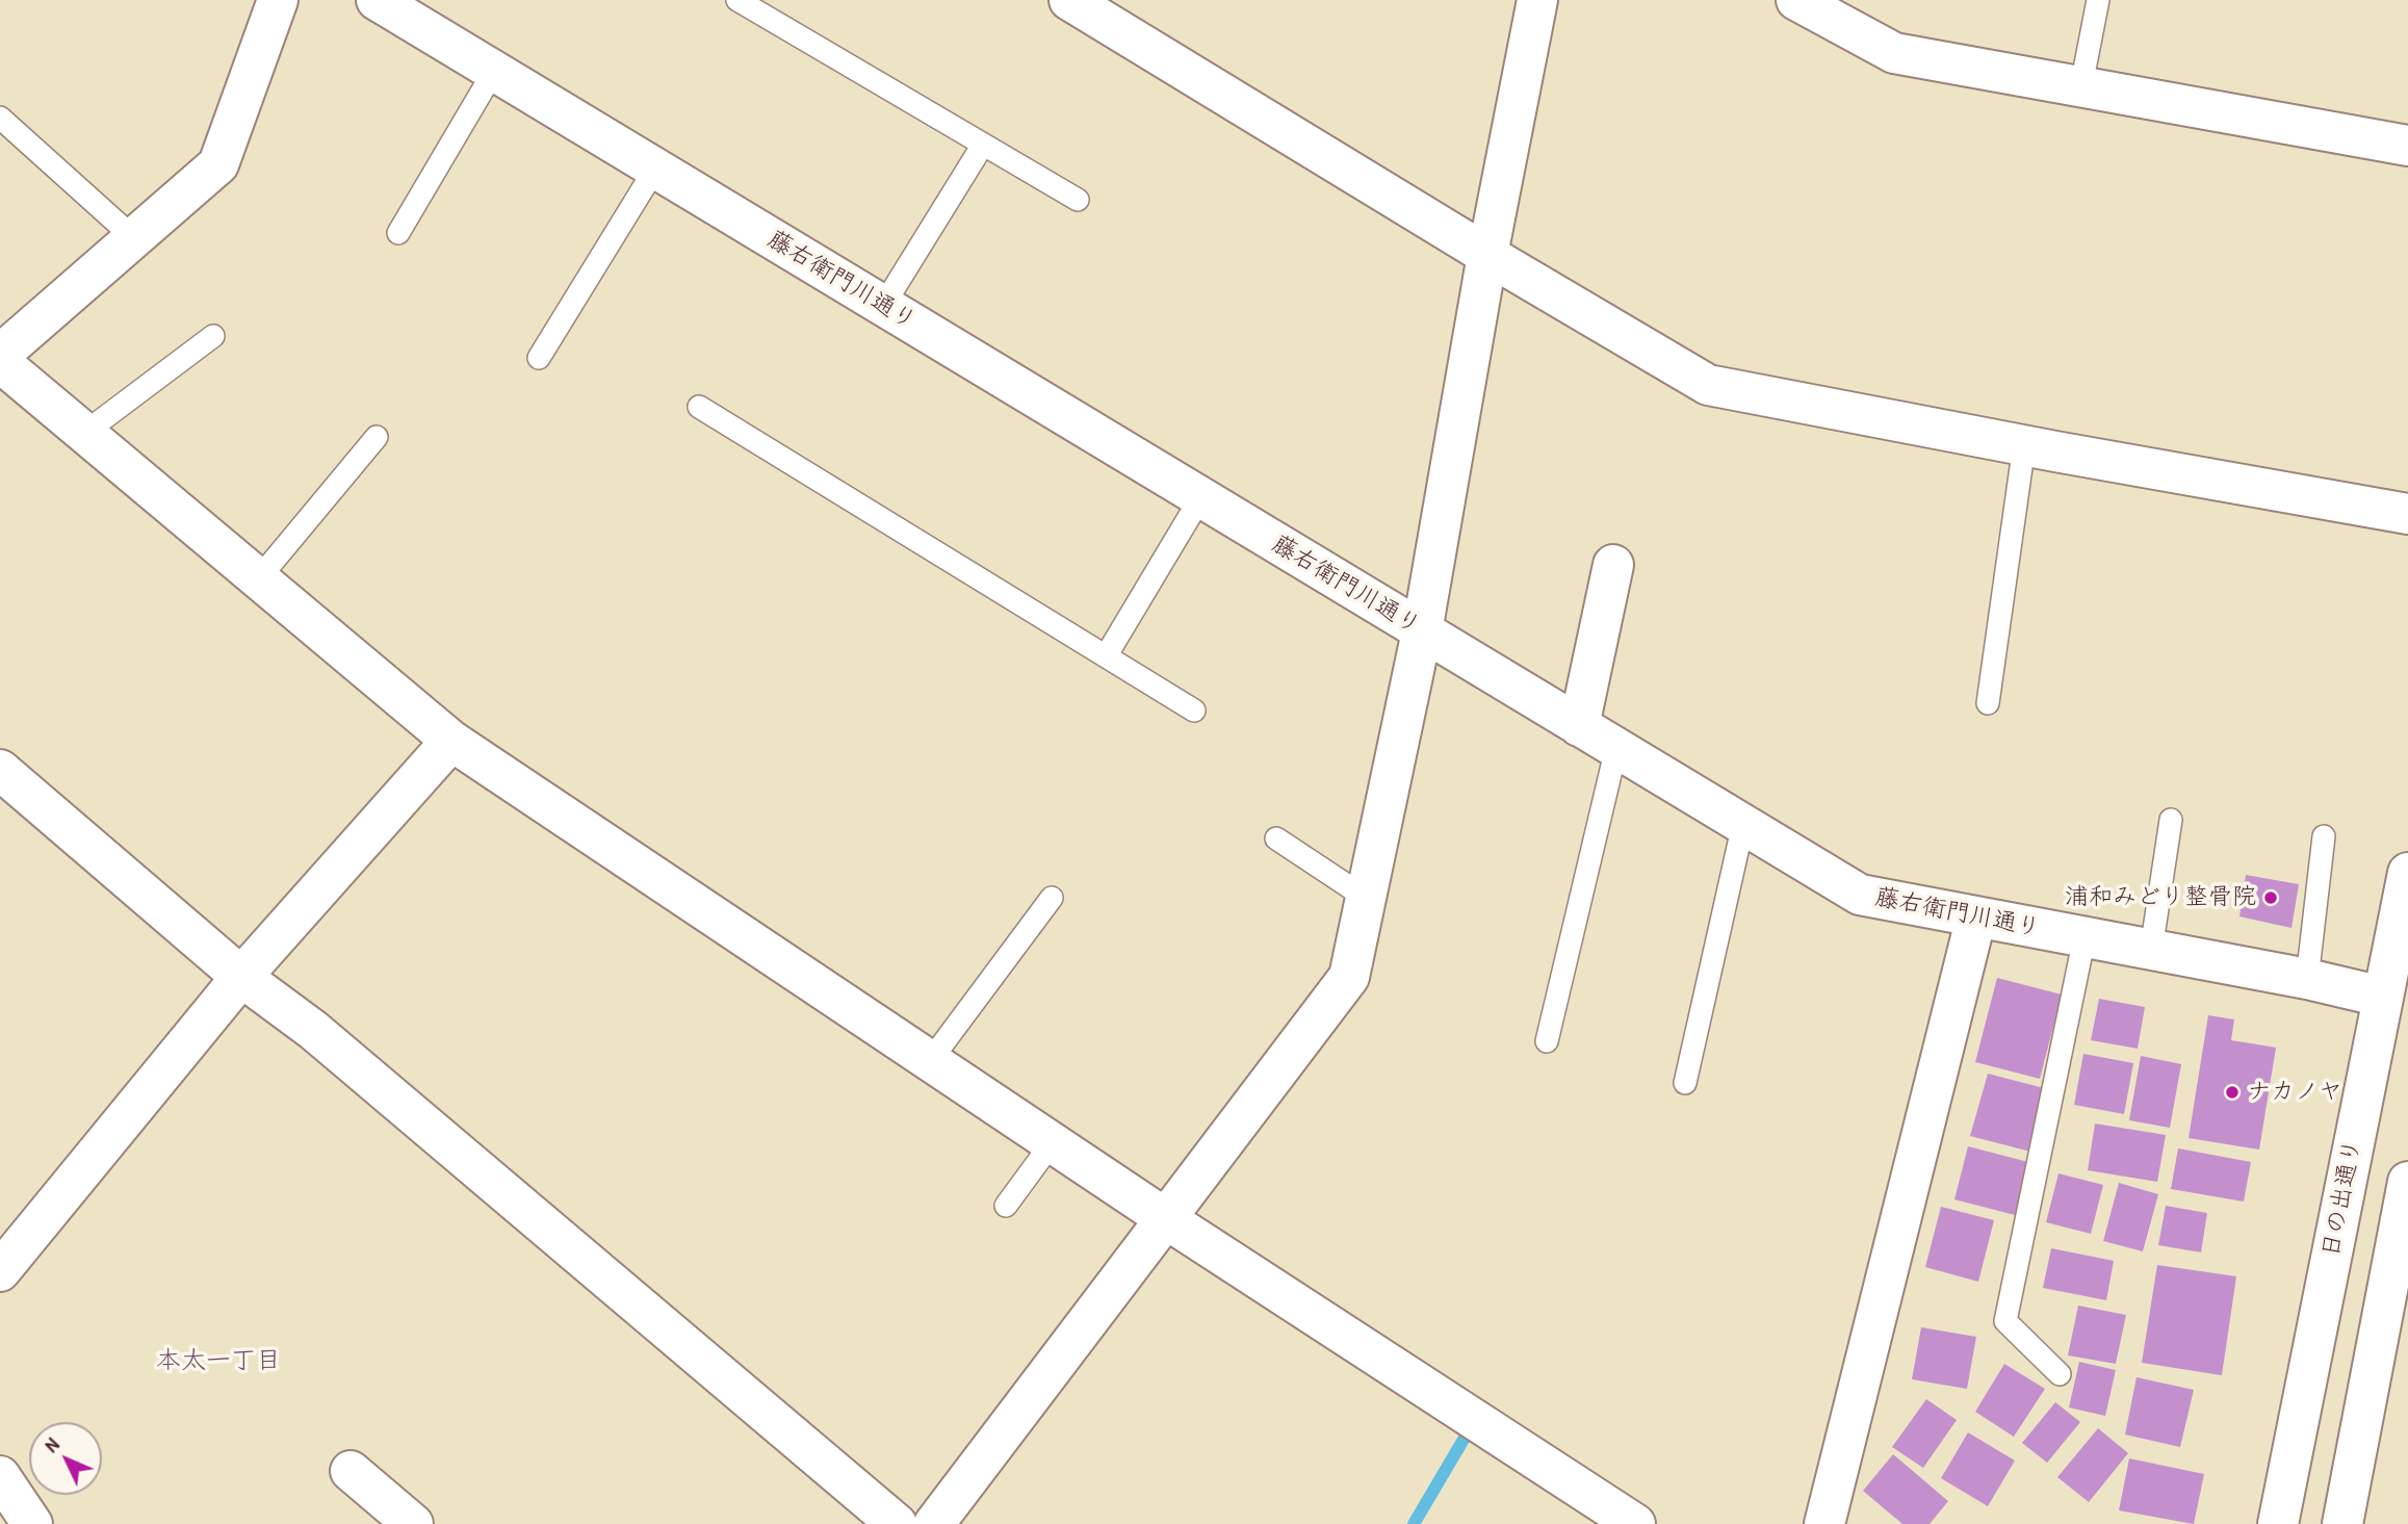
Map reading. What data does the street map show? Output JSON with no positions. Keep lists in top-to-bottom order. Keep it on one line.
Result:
{"streets":{"street":["藤右衛門川通り","日の出通り"]},"crossings":[["藤右衛門川通り","日の出通り"]],"districts":["本太一丁目"],"places":["浦和みどり整骨院","ナカノヤ"],"north":"top left"}
